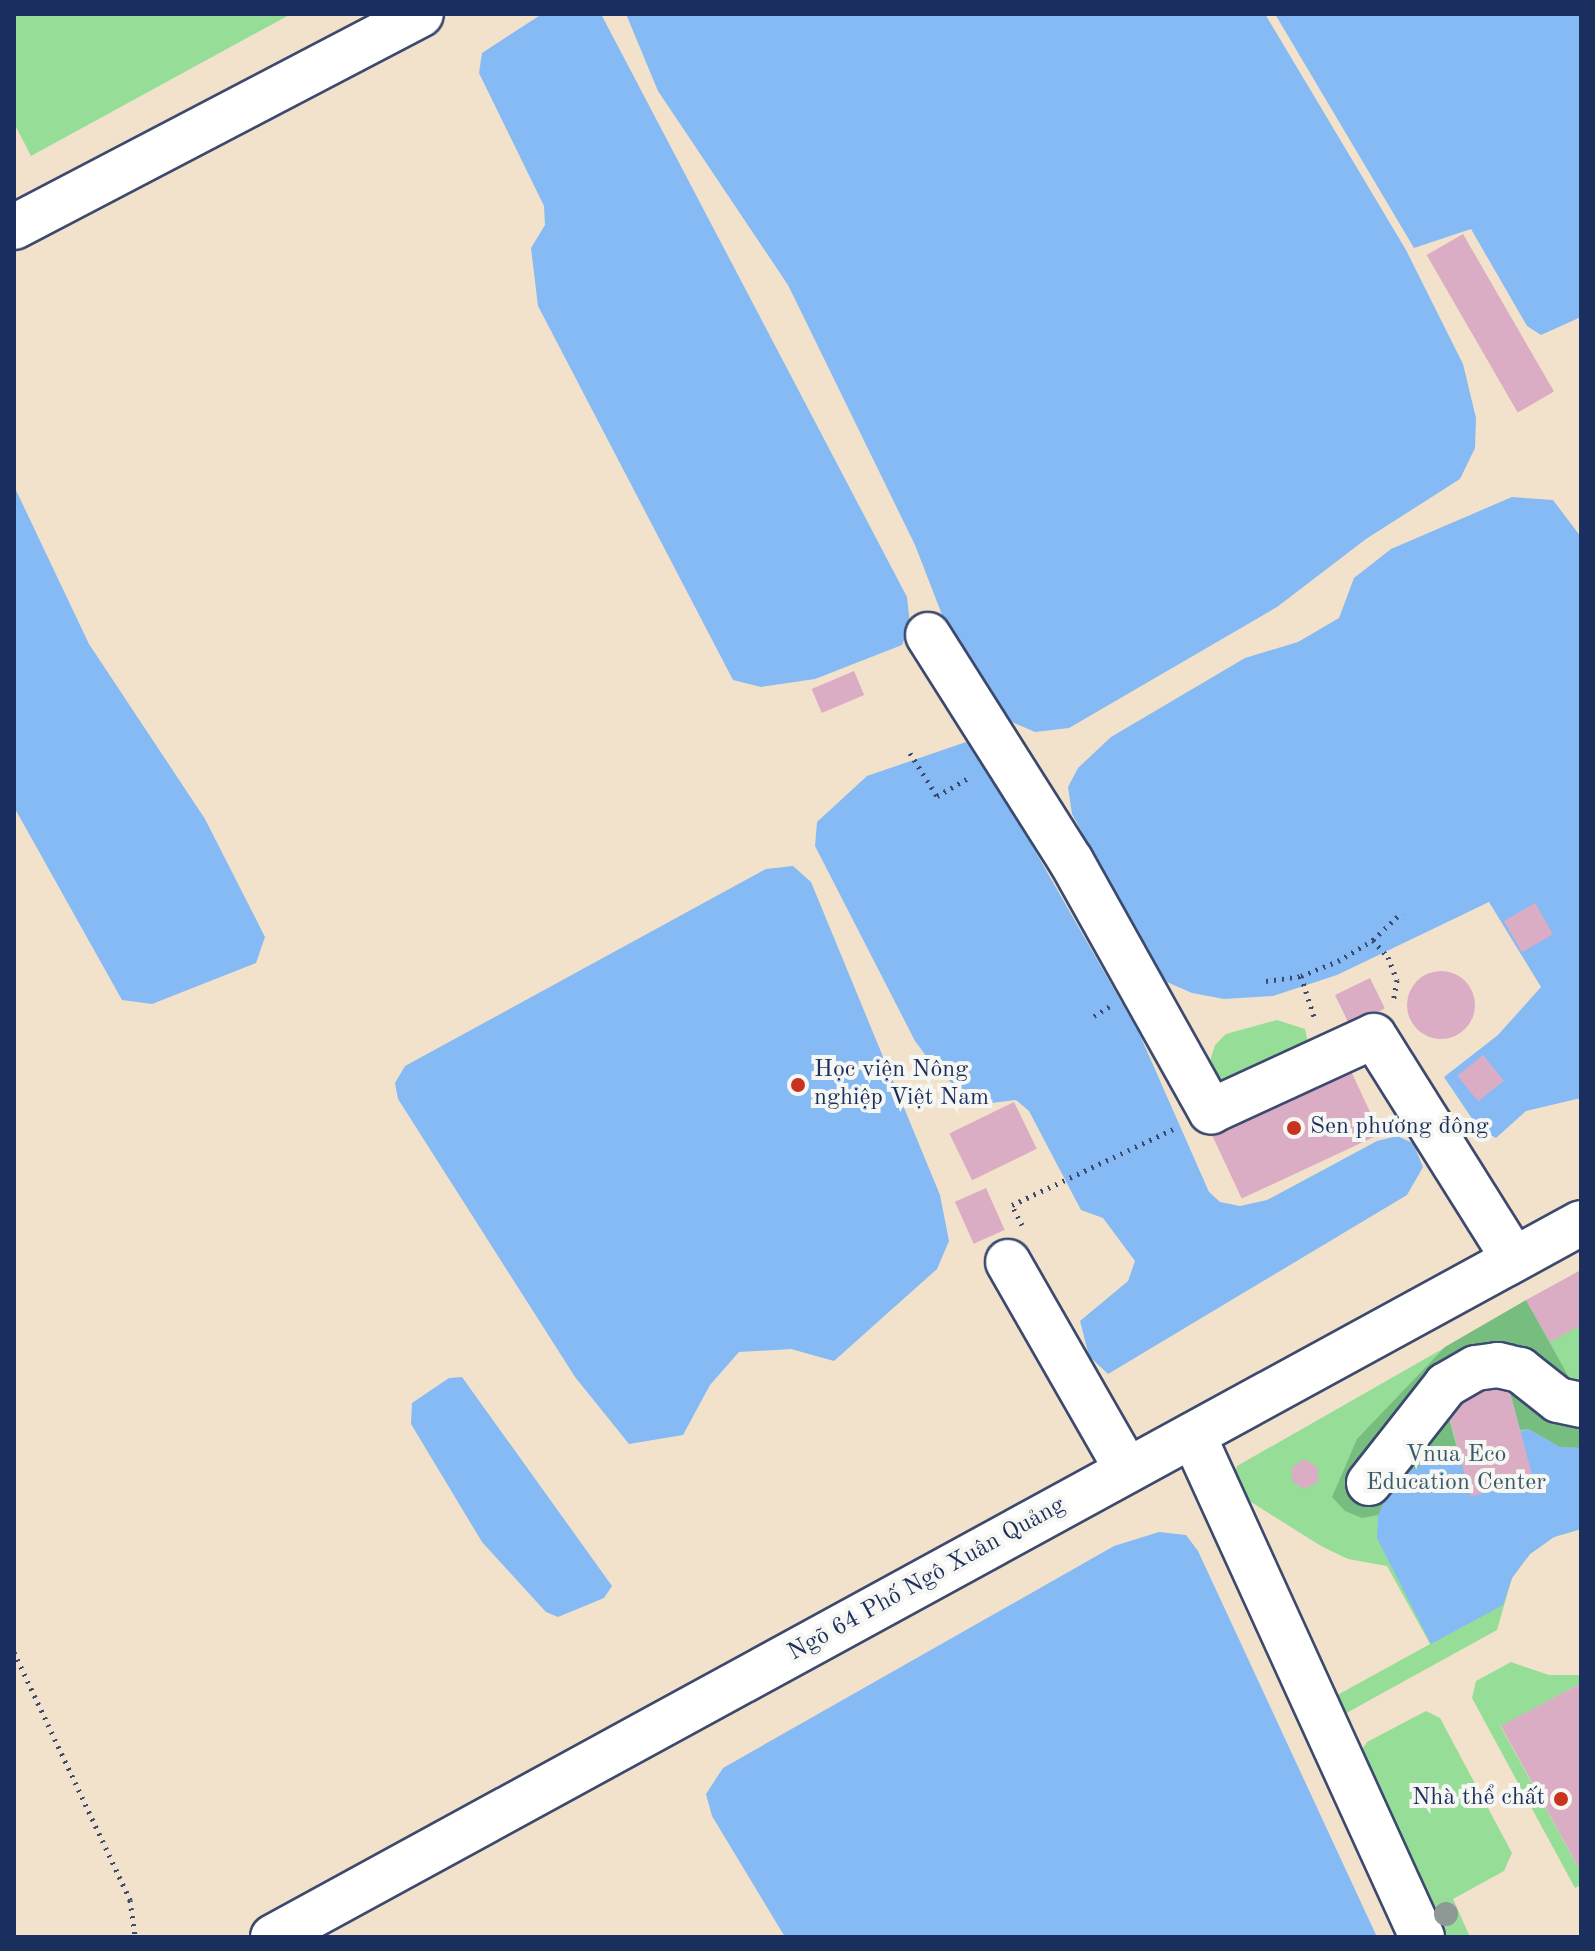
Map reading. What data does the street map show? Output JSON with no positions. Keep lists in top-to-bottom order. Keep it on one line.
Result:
{"streets":{"street":["Ngõ 64 Phố Ngô Xuân Quảng"]},"parks":["Vnua Eco Education Center"],"places":["Học viện Nông nghiệp Việt Nam","Sen phương đông","Nhà thể chất"]}
